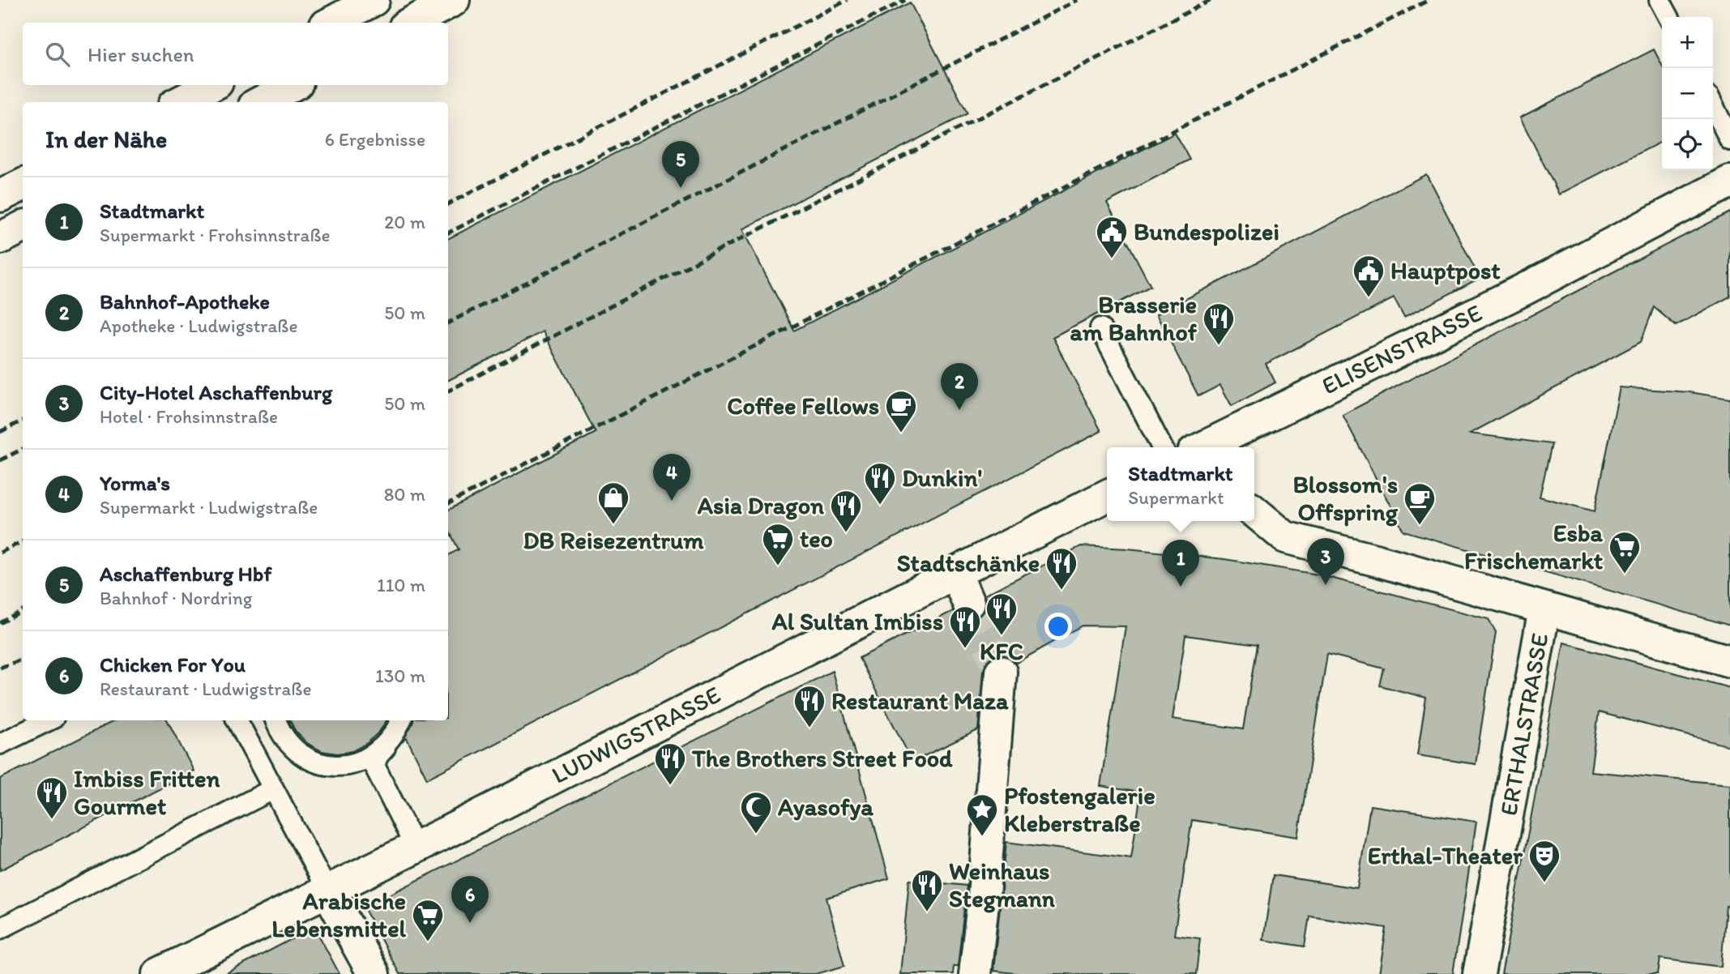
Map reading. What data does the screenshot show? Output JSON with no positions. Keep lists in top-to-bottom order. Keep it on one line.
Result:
{"streets":{"street":["ELISENSTRASSE","ERTHALSTRASSE","LUDWIGSTRASSE"]},"places":{"public building":["Bundespolizei","Hauptpost"],"restaurant":["Brasserie am Bahnhof","Dunkin'","Asia Dragon","Stadtschänke","KFC","Al Sultan Imbiss","Restaurant Maza","The Brothers Street Food","Imbiss Fritten Gourmet","Weinhaus Stegmann"],"cafe":["Coffee Fellows","Blossom's Offspring"],"shop":["DB Reisezentrum"],"supermarket":["teo","Esba Frischemarkt","Arabische Lebensmittel"],"mosque":["Ayasofya"],"place":["Pfostengalerie Kleberstraße"],"theatre":["Erthal-Theater"]},"page":{"map_buttons":["+","−"],"search":"Hier suchen","heading":["In der Nähe","6 Ergebnisse"],"pins":["5","2","4","3","1","6"],"list":[{"mark":"1","name":"Stadtmarkt","note":"Supermarkt · Frohsinnstraße","value":"20 m"},{"mark":"2","name":"Bahnhof-Apotheke","note":"Apotheke · Ludwigstraße","value":"50 m"},{"mark":"3","name":"City-Hotel Aschaffenburg","note":"Hotel · Frohsinnstraße","value":"50 m"},{"mark":"4","name":"Yorma's","note":"Supermarkt · Ludwigstraße","value":"80 m"},{"mark":"5","name":"Aschaffenburg Hbf","note":"Bahnhof · Nordring","value":"110 m"},{"mark":"6","name":"Chicken For You","note":"Restaurant · Ludwigstraße","value":"130 m"}],"popup":["Stadtmarkt","Supermarkt"]}}
